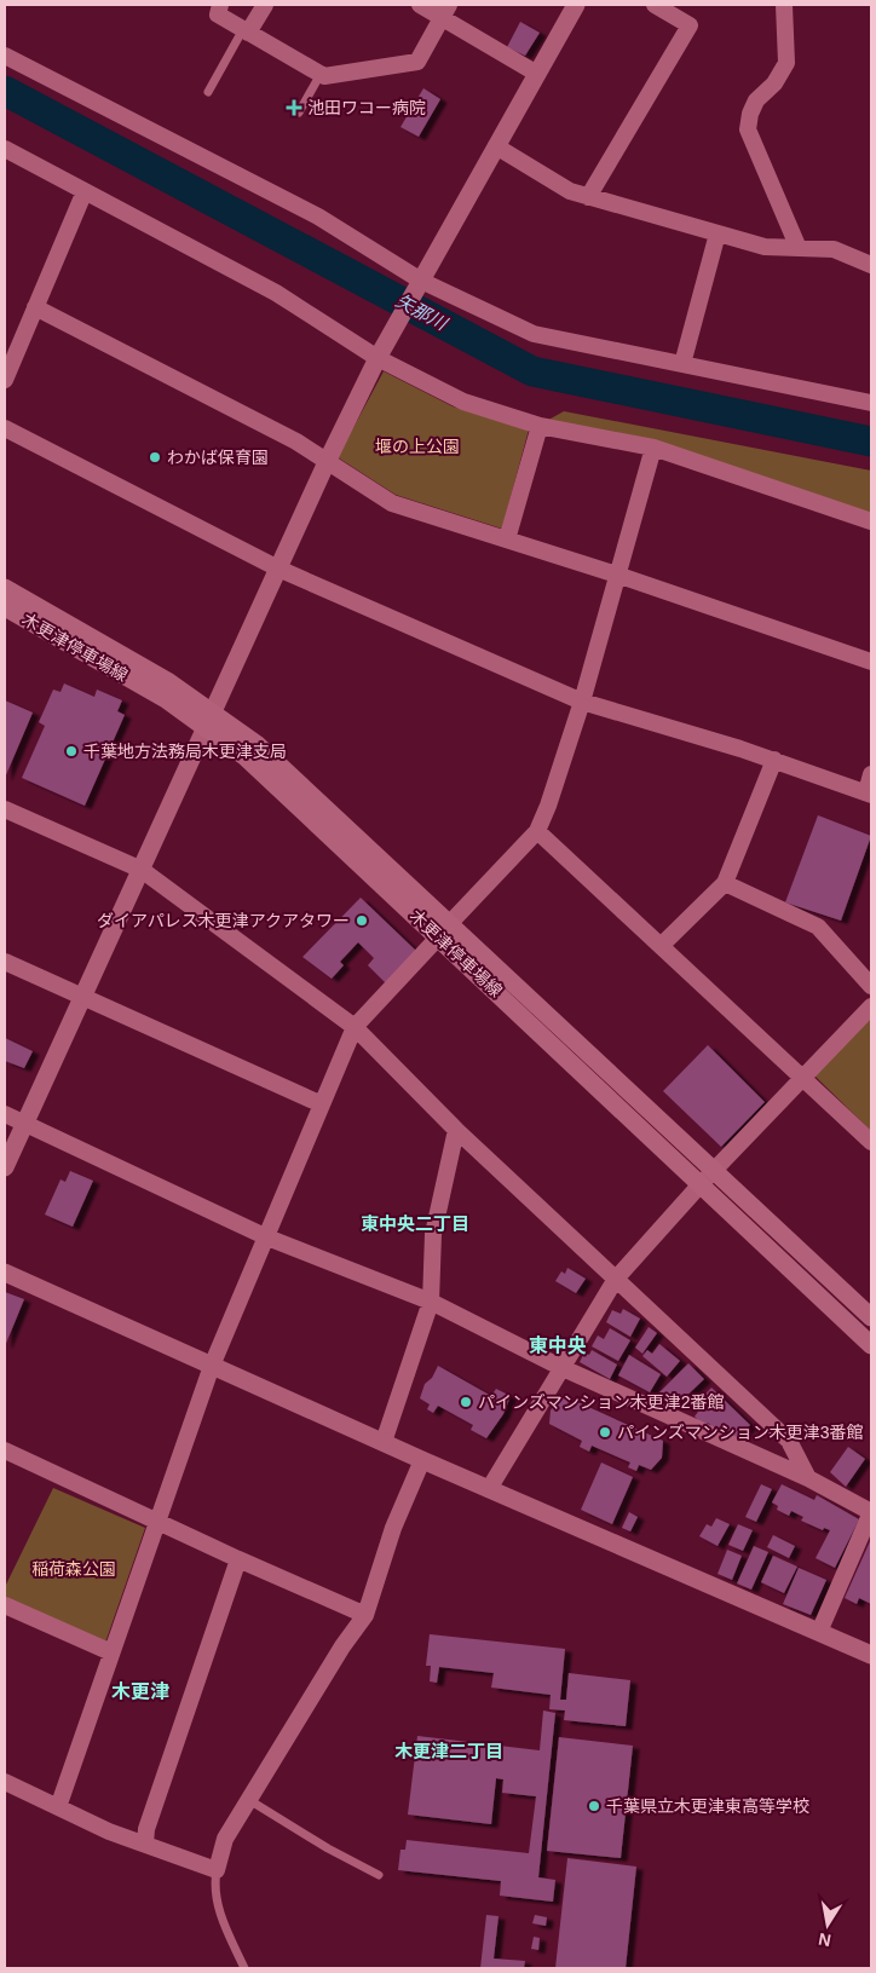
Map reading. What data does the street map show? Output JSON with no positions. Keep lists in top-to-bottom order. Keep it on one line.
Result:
{"streets":{"main road":["木更津停車場線"]},"districts":["東中央二丁目","東中央","木更津","木更津二丁目"],"water":["矢那川"],"parks":["堰の上公園","稲荷森公園"],"places":{"health":["池田ワコー病院"],"other":["わかば保育園","千葉地方法務局木更津支局","ダイアパレス木更津アクアタワー","パインズマンション木更津2番館","パインズマンション木更津3番館","千葉県立木更津東高等学校"]},"north":"bottom"}
